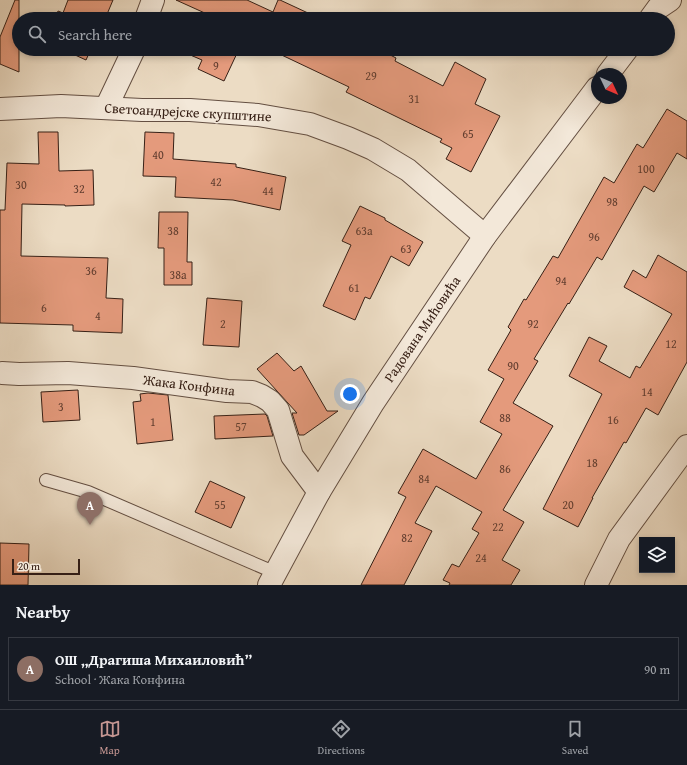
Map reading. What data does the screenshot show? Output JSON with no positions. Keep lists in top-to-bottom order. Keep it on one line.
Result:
{"streets":{"street":["Светоандрејске скупштине","Радована Мићовића","Жака Конфина"]},"crossings":[["Светоандрејске скупштине","Радована Мићовића"],["Радована Мићовића","Жака Конфина"]],"house_numbers":["9","29","31","65","40","100","42","30","32","44","98","38","63a","96","63","36","38a","94","61","6","4","2","92","12","90","14","3","88","16","1","57","18","86","84","55","20","22","82","24"],"scale_bar":"20 m","north":"bottom right","page":{"search":"Search here","pins":"A","scale":"20 m","heading":"Nearby","list":[{"mark":"A","name":"ОШ „Драгиша Михаиловић”","note":"School · Жака Конфина","value":"90 m"}],"nav":["Map","Directions","Saved"]}}
